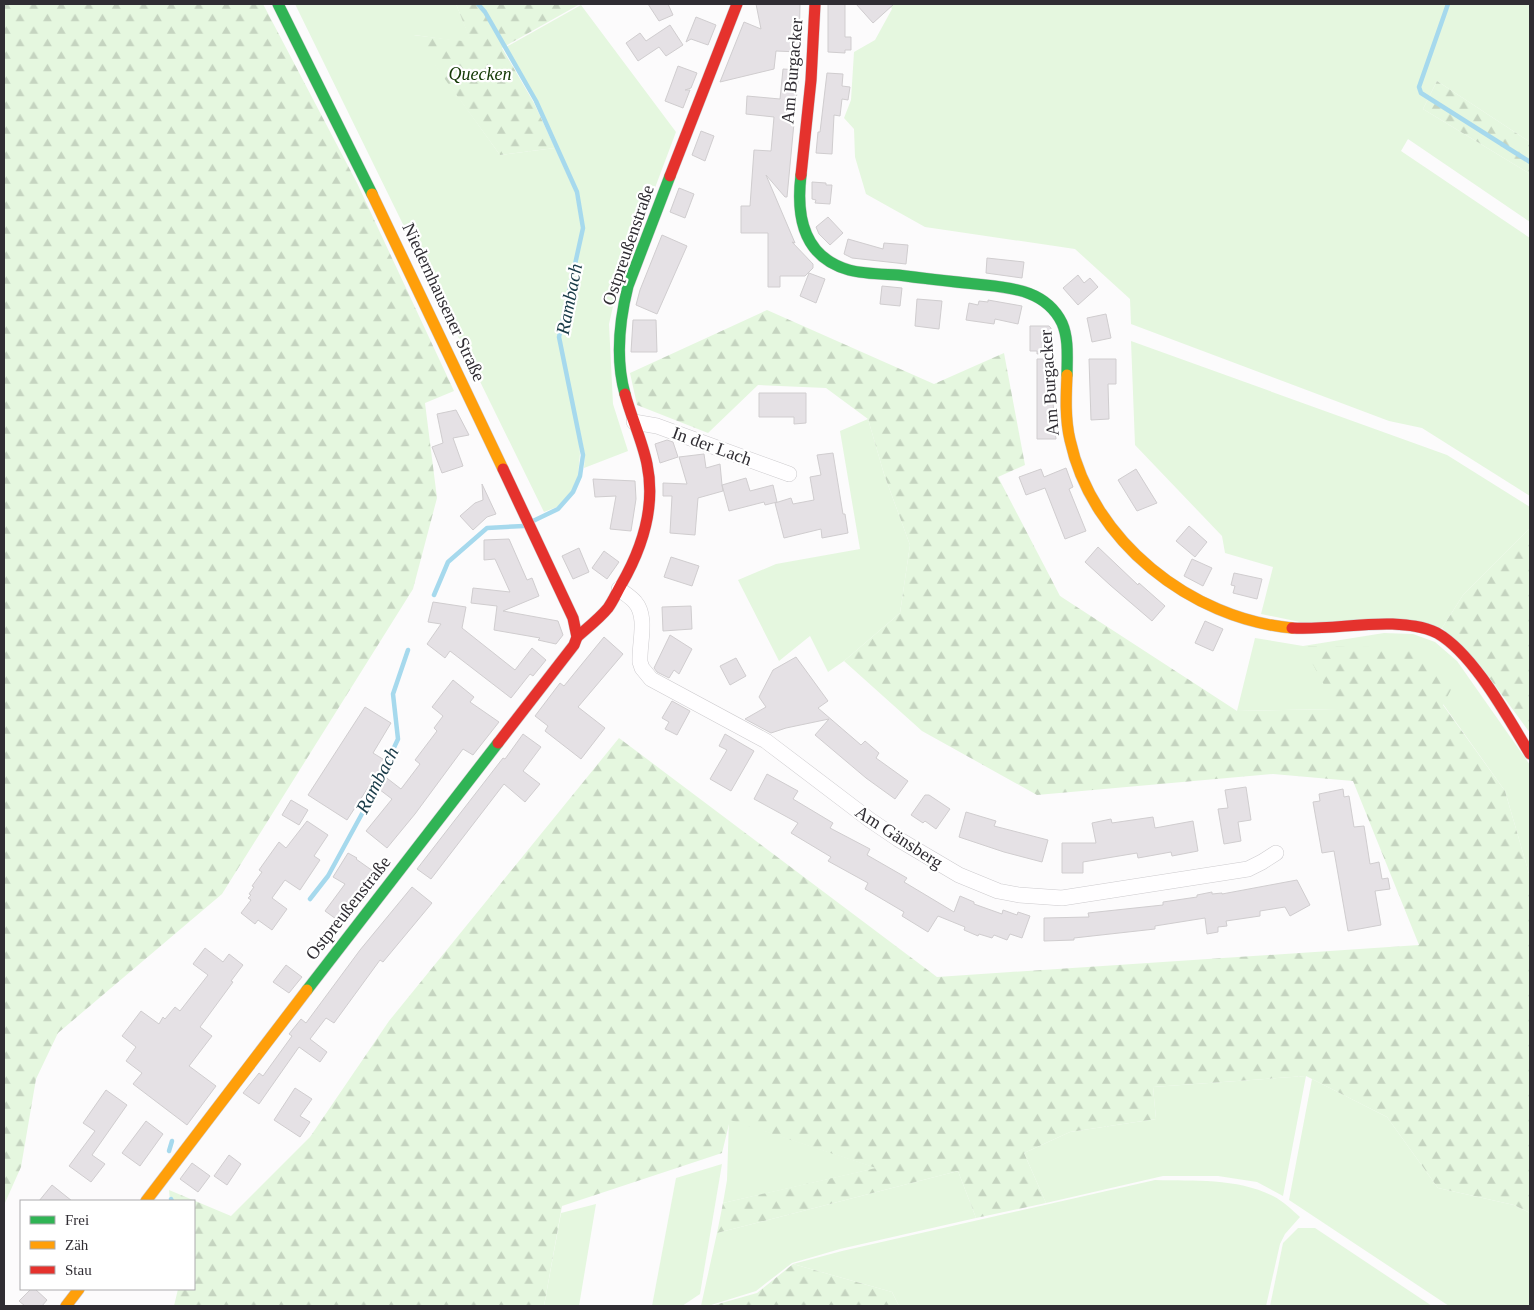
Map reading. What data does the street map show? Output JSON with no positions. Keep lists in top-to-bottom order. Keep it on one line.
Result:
{"streets":{"street":["Am Burgacker","Ostpreußenstraße","Niedernhausener Straße","In der Lach","Am Gänsberg"]},"crossings":[["Ostpreußenstraße","Niedernhausener Straße"],["Ostpreußenstraße","In der Lach"],["Ostpreußenstraße","Am Gänsberg"]],"water":["Rambach"],"parks":["Quecken"],"legend":["Frei","Zäh","Stau"]}
